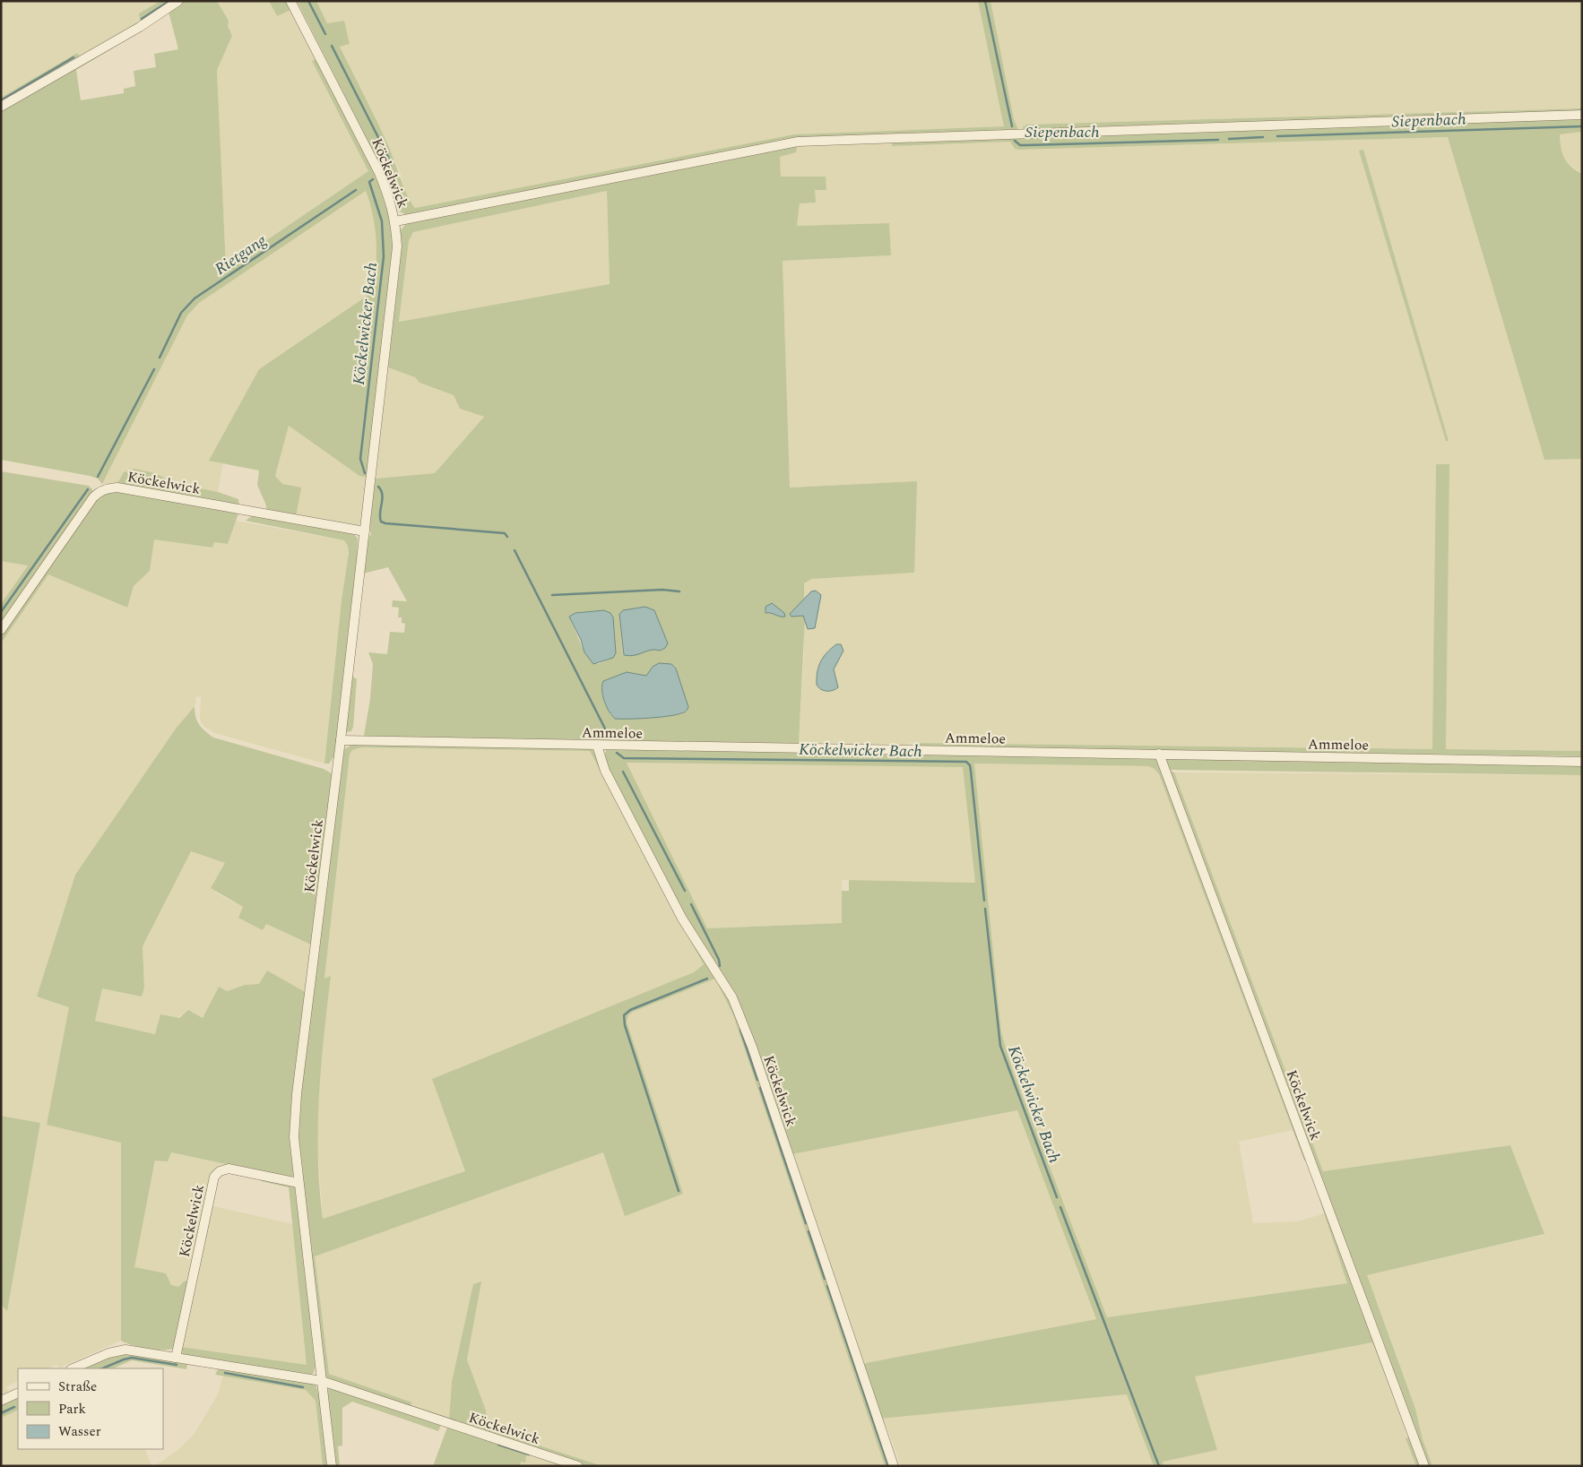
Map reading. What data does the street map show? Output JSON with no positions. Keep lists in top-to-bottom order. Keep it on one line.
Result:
{"streets":{"street":["Köckelwick","Ammeloe"]},"crossings":[["Köckelwick","Ammeloe"]],"water":["Siepenbach","Rietgang","Köckelwicker Bach"],"legend":["Straße","Park","Wasser"]}
